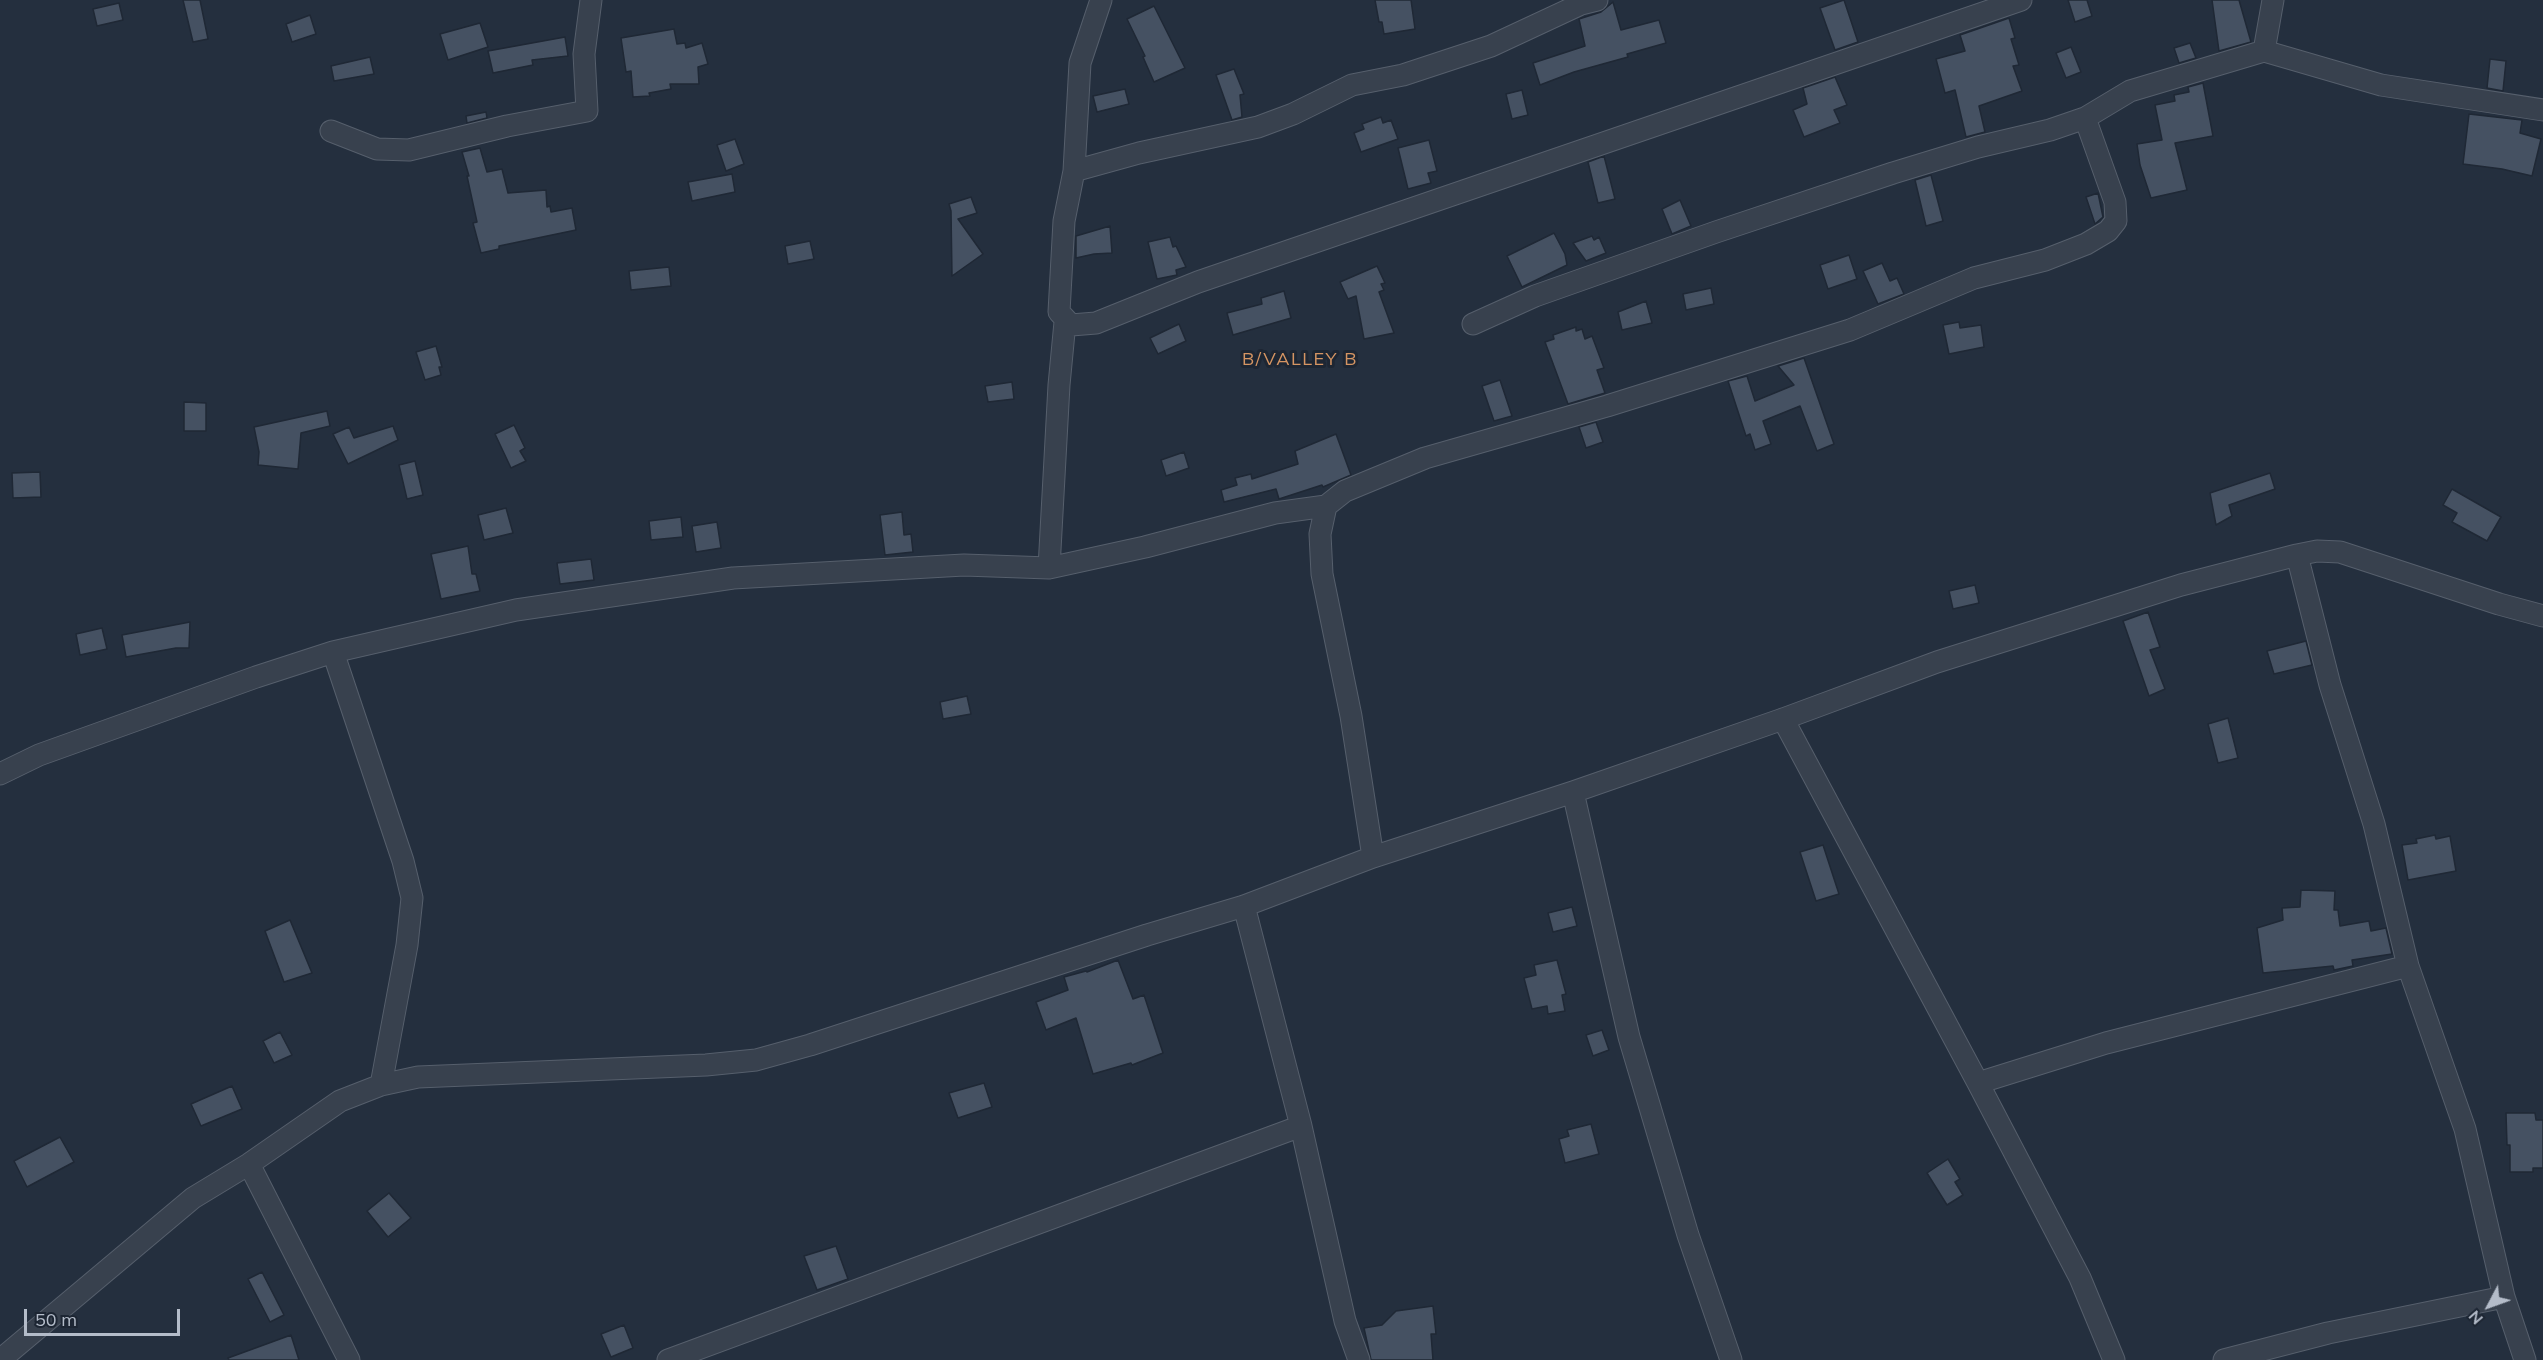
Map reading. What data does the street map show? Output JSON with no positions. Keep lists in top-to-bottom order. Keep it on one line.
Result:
{"districts":["B/VALLEY B"],"scale_bar":"50 m","north":"bottom left"}
